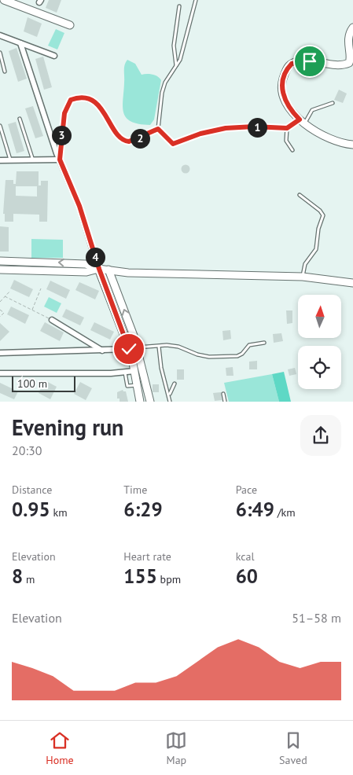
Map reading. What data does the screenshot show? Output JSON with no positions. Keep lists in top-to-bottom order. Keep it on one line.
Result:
{"scale_bar":"100 m","north":"top","page":{"pins":["1","3","2","4"],"scale":"100 m","heading":["Evening run","20:30"],"stats":[["Distance","0.95 km"],["Time","6:29"],["Pace","6:49 /km"],["Elevation","8 m"],["Heart rate","155 bpm"],["kcal","60"]],"chart":["Elevation","51–58 m"],"tabs":["Home","Map","Saved"]}}
